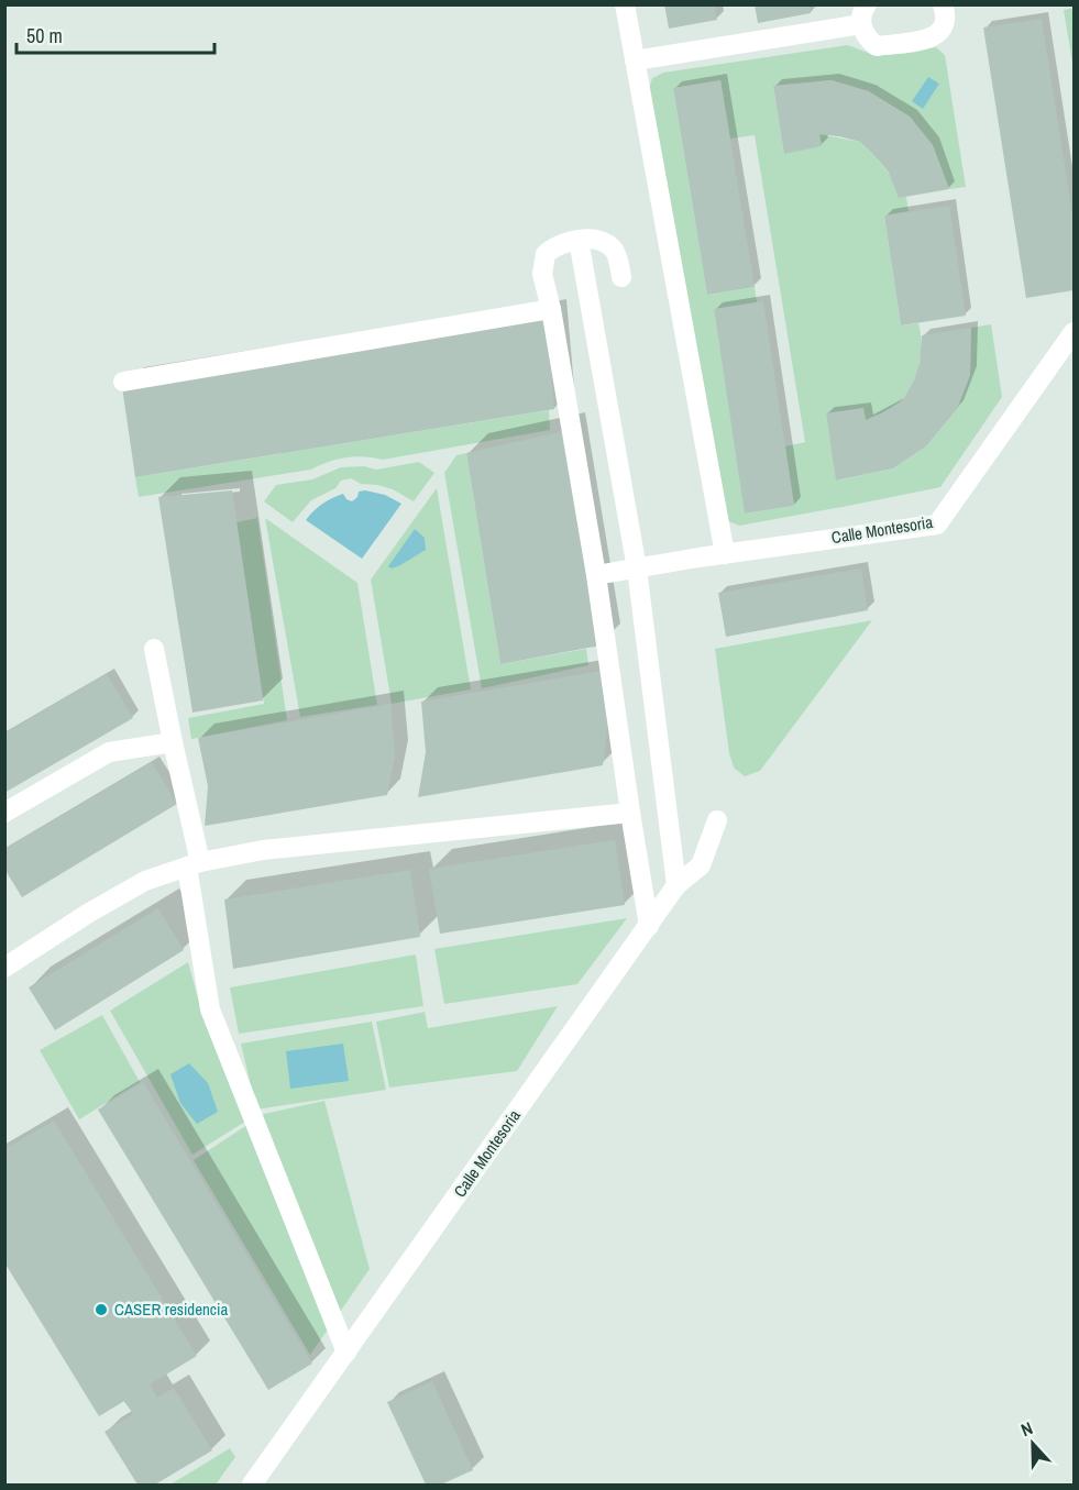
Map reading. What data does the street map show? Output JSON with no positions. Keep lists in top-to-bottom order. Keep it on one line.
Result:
{"streets":{"street":["Calle Montesoria"]},"places":["CASER residencia"],"scale_bar":"50 m","north":"top"}
